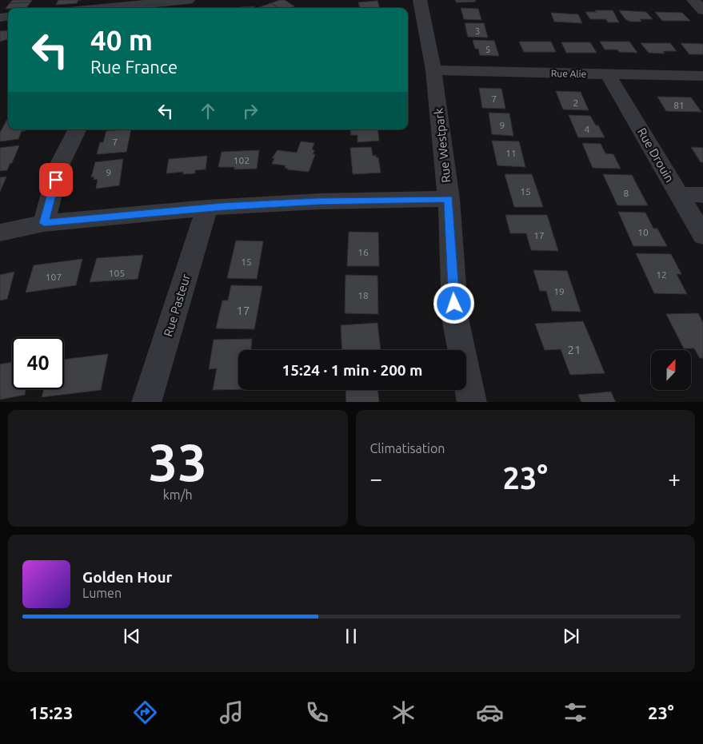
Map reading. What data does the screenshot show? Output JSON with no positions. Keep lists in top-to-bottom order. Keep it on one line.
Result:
{"streets":{"street":["Rue Alie","Rue Westpark","Rue Drouin","Rue Pasteur"]},"crossings":[["Rue Alie","Rue Westpark"],["Rue Alie","Rue Drouin"]],"house_numbers":["3","5","7","2","81","9","4","7","11","102","9","15","8","10","17","16","15","105","12","107","19","18","17","21"],"north":"top","page":{"turn":["40 m","Rue France"],"limit":"40","trip":"15:24 · 1 min · 200 m","tile":[["33","km/h"],"Climatisation"],"heat":["−","23°","+"],"song":["Golden Hour","Lumen"],"tabs":["15:23","23°"]}}
